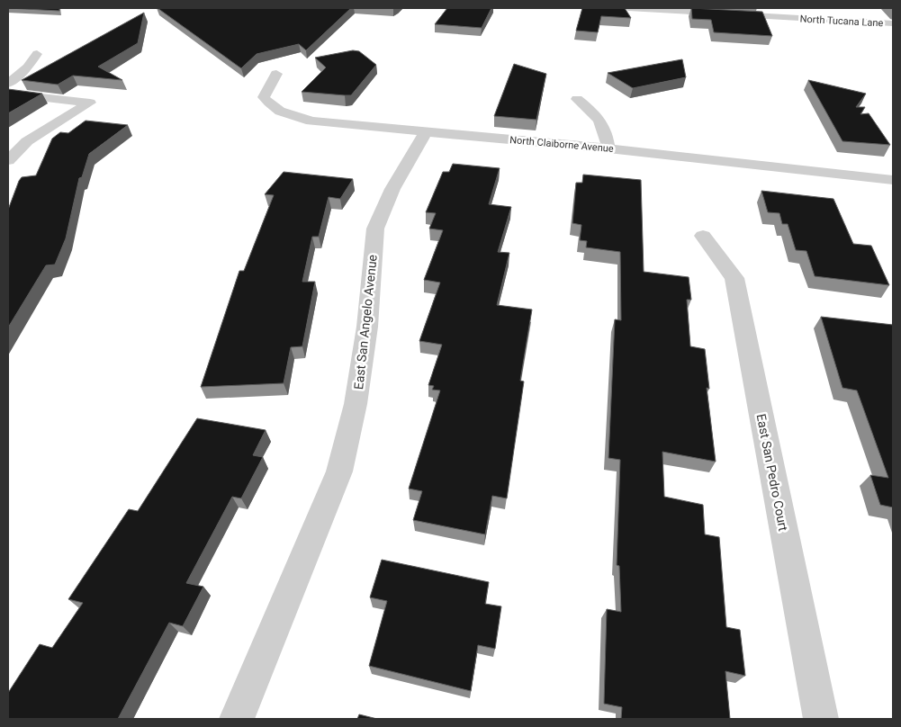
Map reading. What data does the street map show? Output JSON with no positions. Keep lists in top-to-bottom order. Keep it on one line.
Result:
{"streets":{"street":["North Tucana Lane","North Claiborne Avenue","East San Angelo Avenue","East San Pedro Court"]},"crossings":[["North Claiborne Avenue","East San Angelo Avenue"]]}
